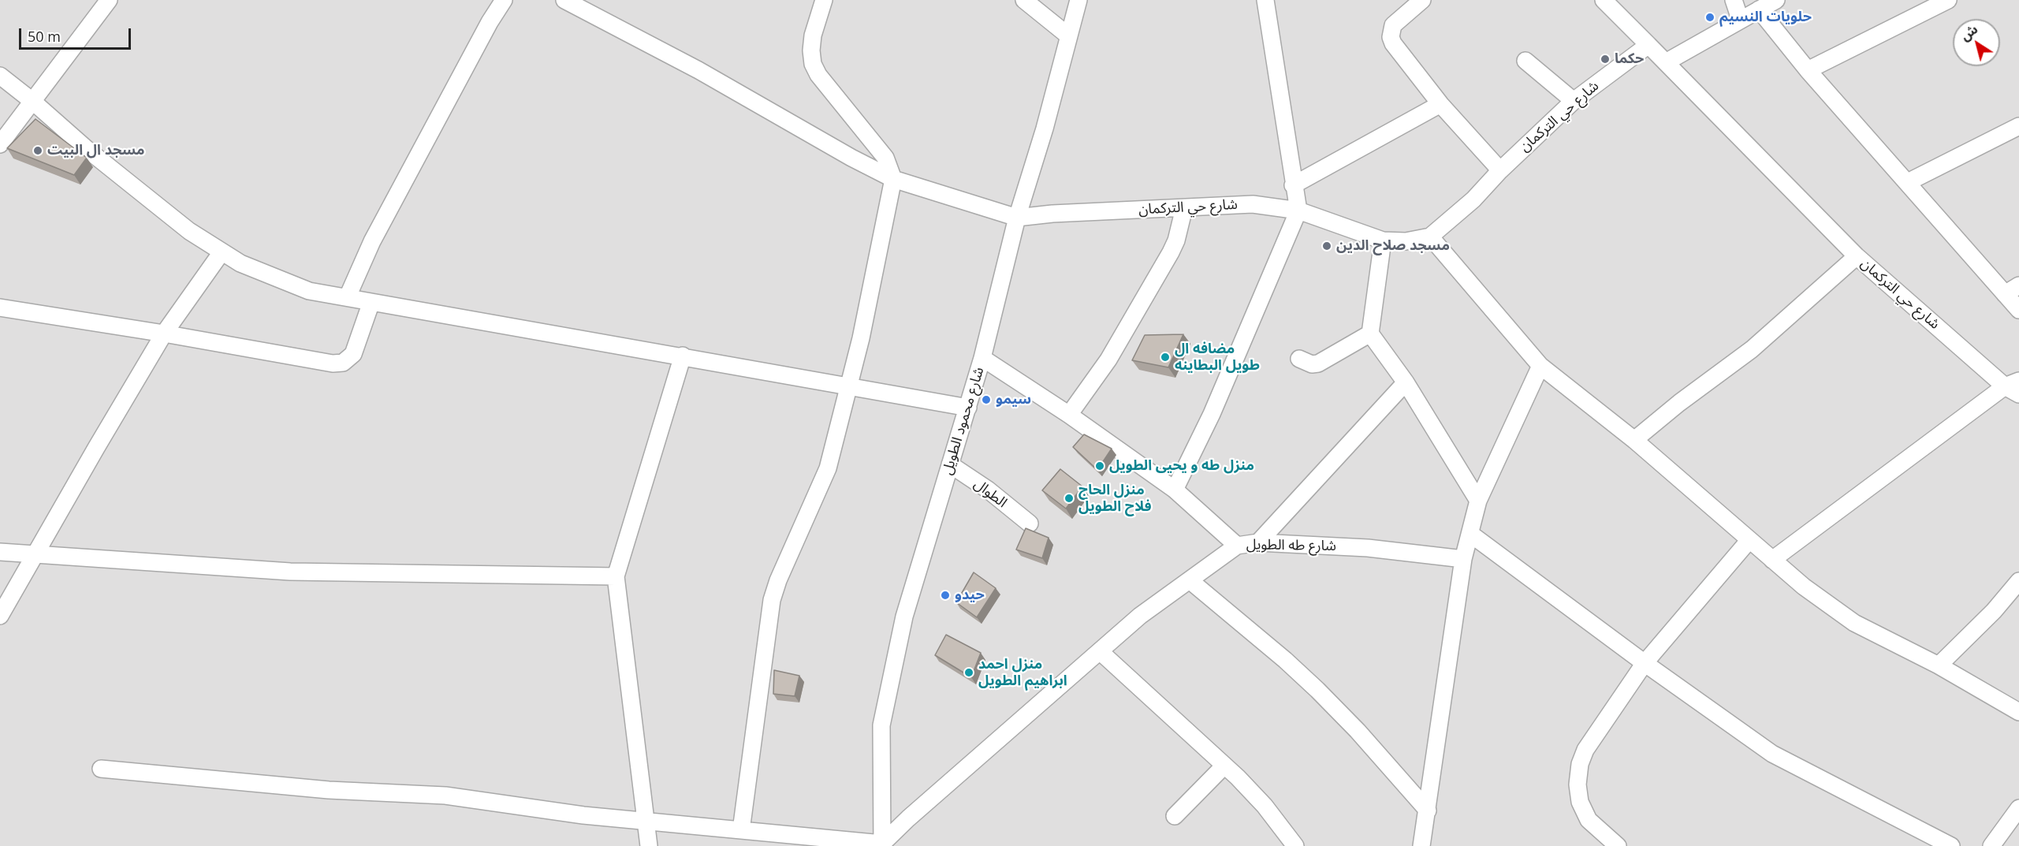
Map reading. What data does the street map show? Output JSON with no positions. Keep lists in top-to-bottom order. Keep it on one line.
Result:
{"streets":{"street":["شارع حي التركمان","شارع محمود الطويل","الطوال","شارع طه الطويل"]},"crossings":[["شارع حي التركمان","شارع محمود الطويل"],["شارع محمود الطويل","الطوال"],["شارع محمود الطويل","شارع طه الطويل"]],"places":["حلويات النسيم","حكما","مسجد ال البيت","مسجد صلاح الدين","مضافه ال طويل البطاينه","سيمو","منزل طه و يحيى الطويل","منزل الحاج فلاح الطويل","حيدو","منزل احمد ابراهيم الطويل"],"scale_bar":"50 m","north":"top left"}
